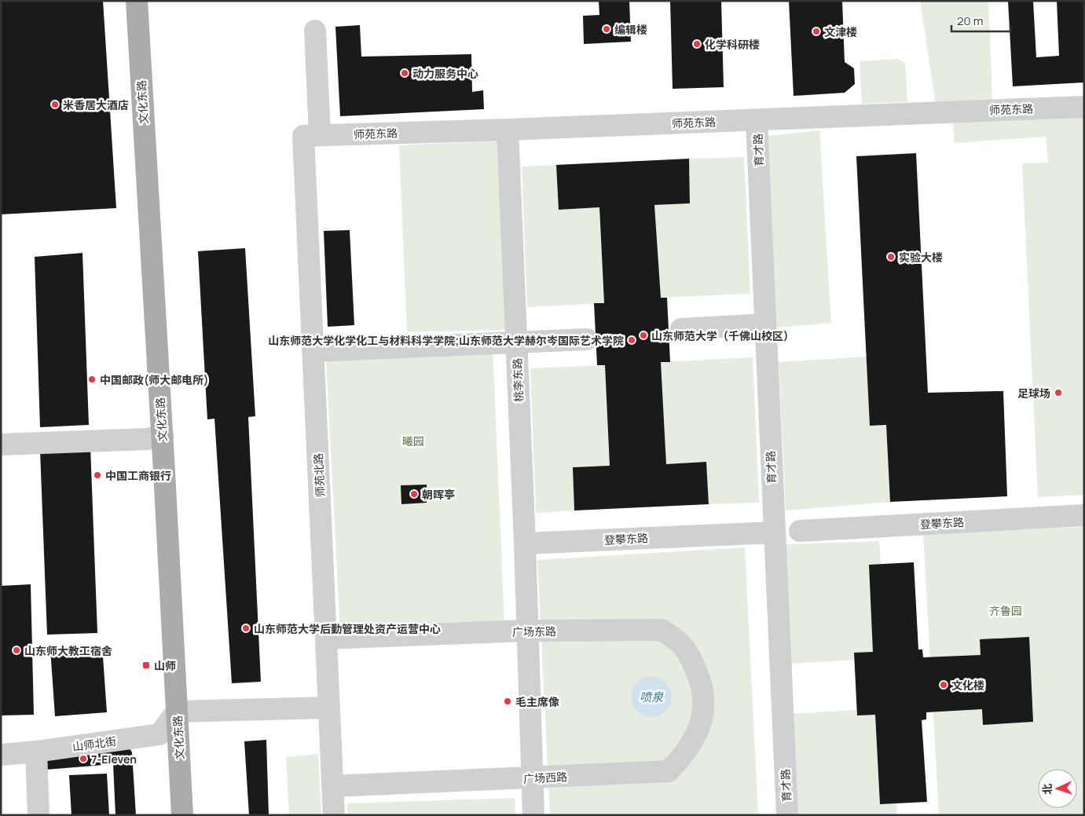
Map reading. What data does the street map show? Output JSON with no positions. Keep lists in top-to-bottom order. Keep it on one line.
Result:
{"streets":{"main road":["文化东路"],"street":["师苑东路","育才路","桃李东路","师苑北路","登攀东路","广场东路","山师北街","广场西路"]},"crossings":[["文化东路","山师北街"],["师苑东路","育才路"],["师苑东路","桃李东路"],["师苑东路","师苑北路"],["育才路","登攀东路"],["桃李东路","登攀东路"],["桃李东路","广场东路"],["桃李东路","广场西路"],["师苑北路","广场东路"],["师苑北路","广场西路"],["广场东路","广场西路"]],"water":["喷泉"],"parks":["曦园","齐鲁园"],"places":{"other":["编辑楼","文津楼","化学科研楼","动力服务中心","米香居大酒店","实验大楼","山东师范大学（千佛山校区）","山东师范大学化学化工与材料科学学院;山东师范大学赫尔岑国际艺术学院","中国邮政(师大邮电所)","足球场","中国工商银行","朝晖亭","山东师范大学后勤管理处资产运营中心","山东师大教工宿舍","文化楼","毛主席像","7-Eleven"],"transit":["山师"]},"scale_bar":"20 m","north":"left"}
